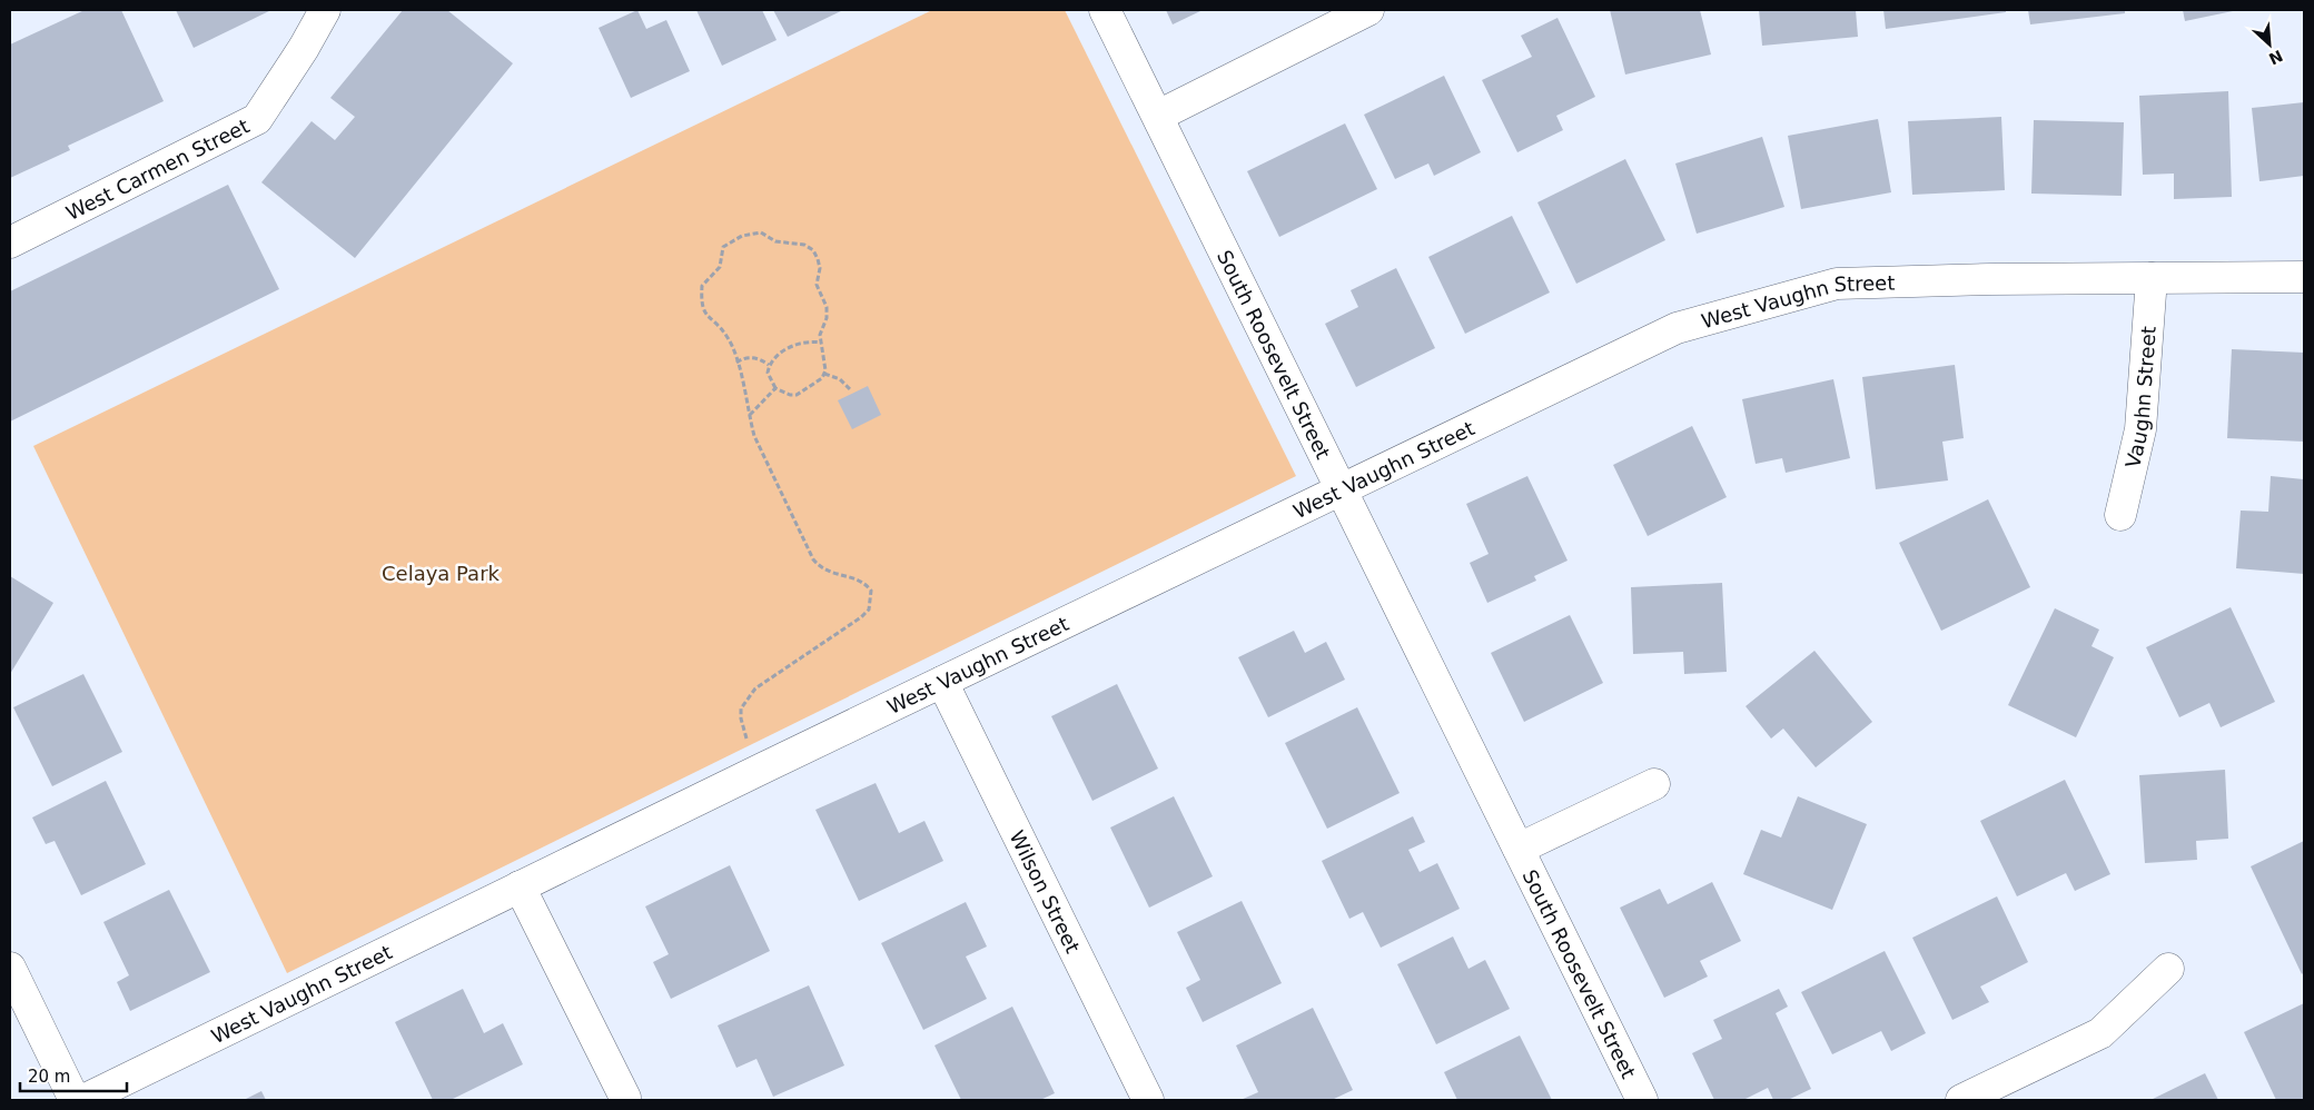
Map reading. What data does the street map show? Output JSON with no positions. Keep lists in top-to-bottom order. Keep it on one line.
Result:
{"streets":{"street":["West Carmen Street","West Vaughn Street","South Roosevelt Street","Vaughn Street","Wilson Street"]},"crossings":[["West Vaughn Street","South Roosevelt Street"],["West Vaughn Street","Vaughn Street"],["West Vaughn Street","Wilson Street"]],"parks":["Celaya Park"],"scale_bar":"20 m","north":"bottom right"}
